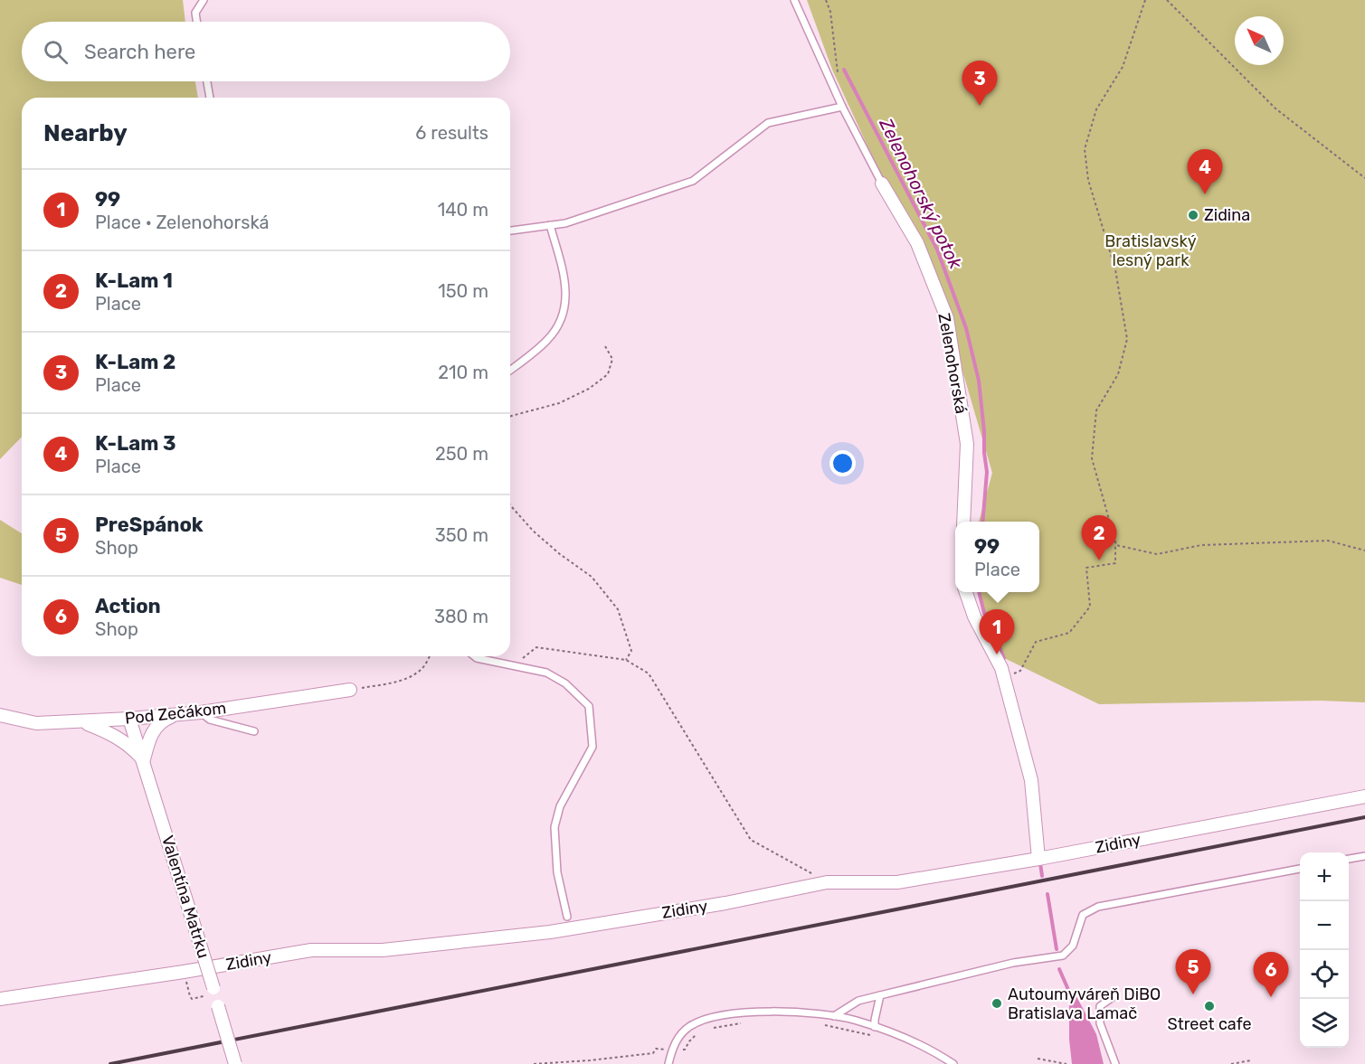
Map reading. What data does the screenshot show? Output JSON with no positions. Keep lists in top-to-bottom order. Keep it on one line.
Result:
{"streets":{"street":["Zelenohorská","Pod Zečákom","Zidiny","Valentína Matrku"]},"crossings":[["Pod Zečákom","Valentína Matrku"]],"water":["Zelenohorský potok"],"parks":["Bratislavský lesný park"],"places":["Zidina","Autoumyváreň DiBO Bratislava Lamač","Street cafe"],"north":"top left","page":{"search":"Search here","pins":["3","4","2","1","5","6"],"heading":["Nearby","6 results"],"list":[{"mark":"1","name":"99","note":"Place · Zelenohorská","value":"140 m"},{"mark":"2","name":"K-Lam 1","note":"Place","value":"150 m"},{"mark":"3","name":"K-Lam 2","note":"Place","value":"210 m"},{"mark":"4","name":"K-Lam 3","note":"Place","value":"250 m"},{"mark":"5","name":"PreSpánok","note":"Shop","value":"350 m"},{"mark":"6","name":"Action","note":"Shop","value":"380 m"}],"popup":["99","Place"],"map_buttons":["+","−"]}}
